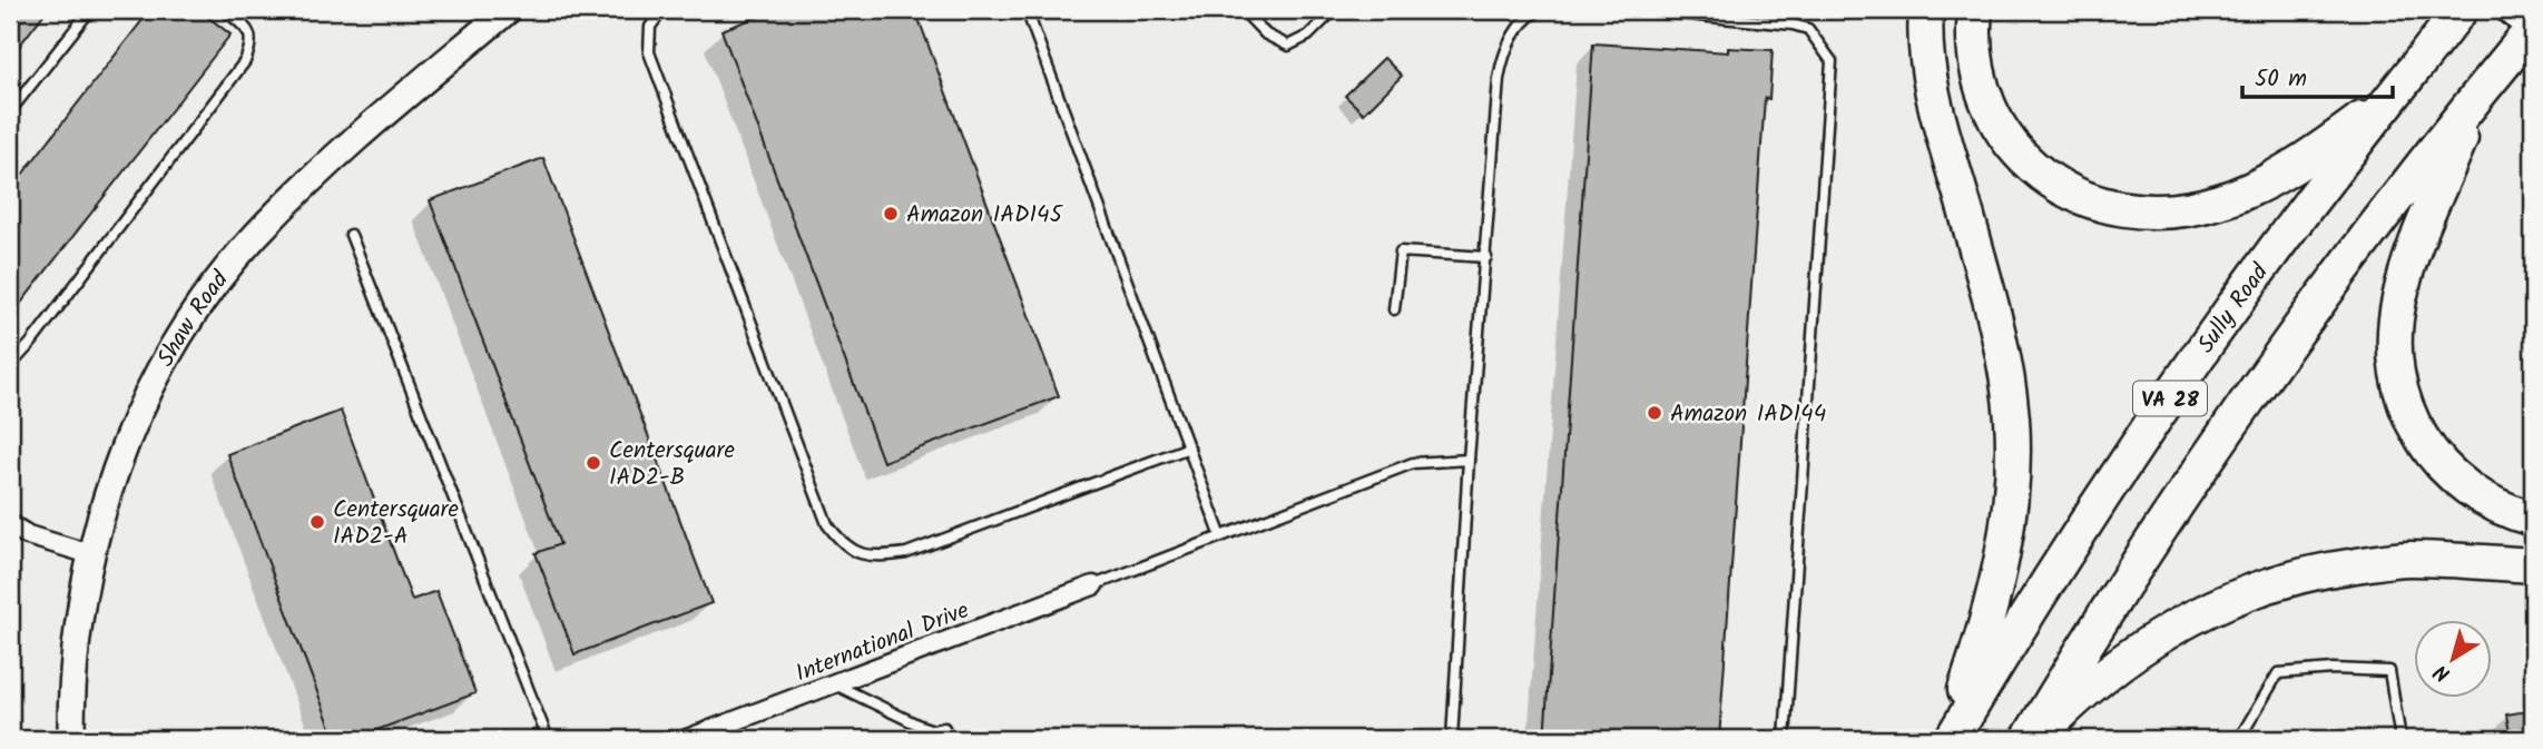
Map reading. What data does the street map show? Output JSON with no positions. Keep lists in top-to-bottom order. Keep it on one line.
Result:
{"streets":{"highway":["Sully Road","VA 28"],"main road":["Shaw Road"],"street":["International Drive"]},"places":["Amazon IAD145","Amazon IAD144","Centersquare IAD2-B","Centersquare IAD2-A"],"scale_bar":"50 m","north":"bottom left"}
